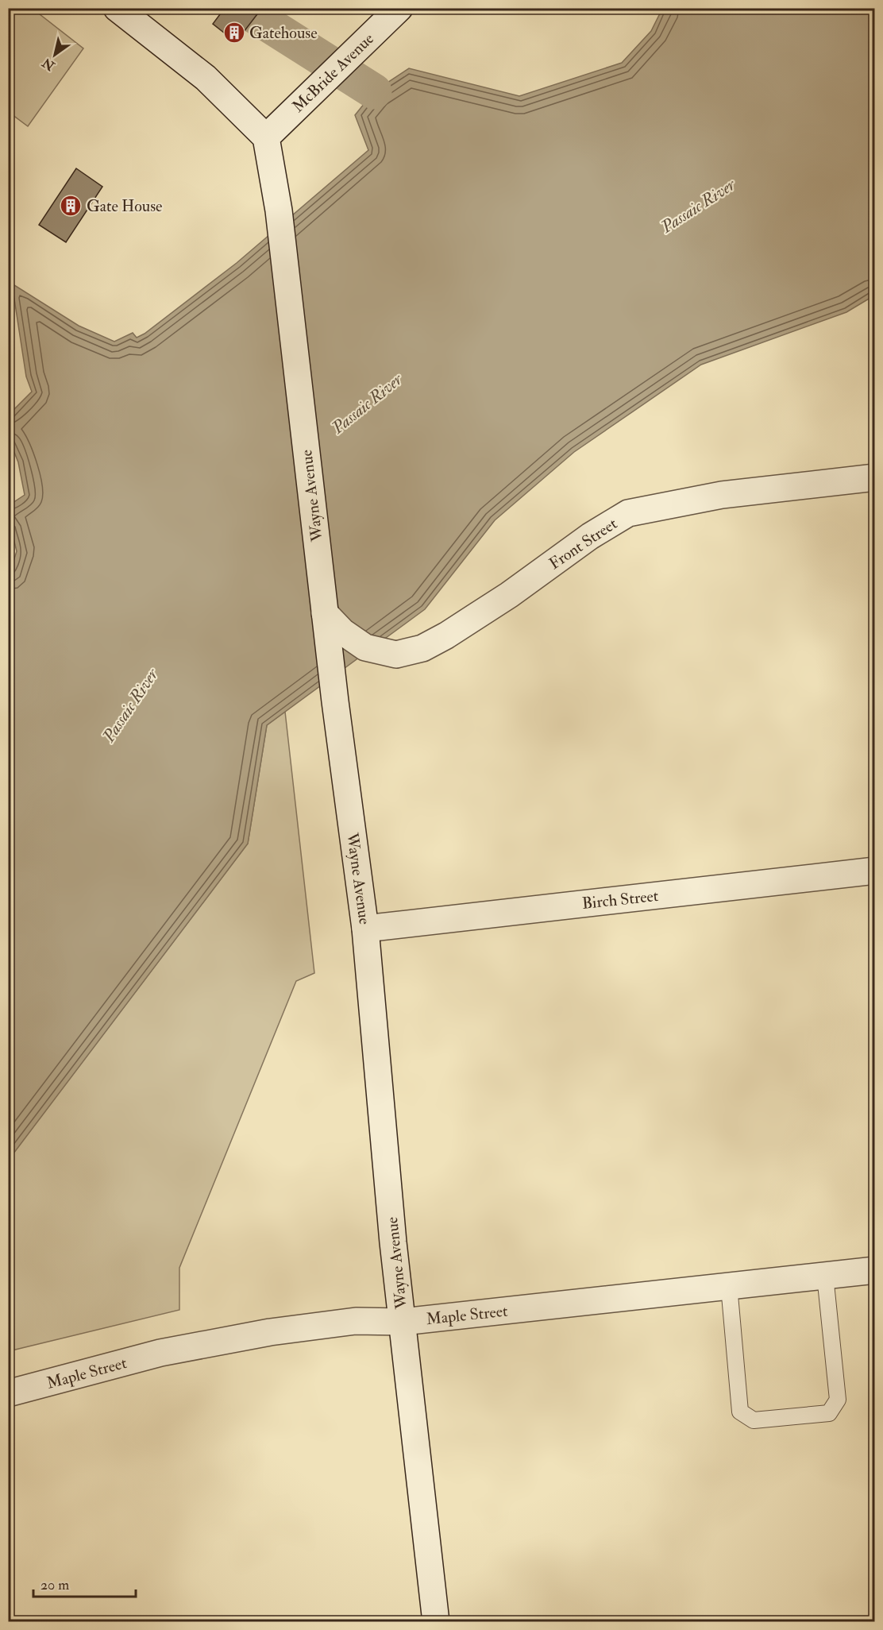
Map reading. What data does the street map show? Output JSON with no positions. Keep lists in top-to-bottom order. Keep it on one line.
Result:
{"streets":{"street":["McBride Avenue","Wayne Avenue","Front Street","Birch Street","Maple Street"]},"crossings":[["McBride Avenue","Wayne Avenue"],["Wayne Avenue","Front Street"],["Wayne Avenue","Birch Street"],["Wayne Avenue","Maple Street"]],"water":["Passaic River"],"places":{"building":["Gatehouse","Gate House"]},"scale_bar":"20 m","north":"bottom left"}
